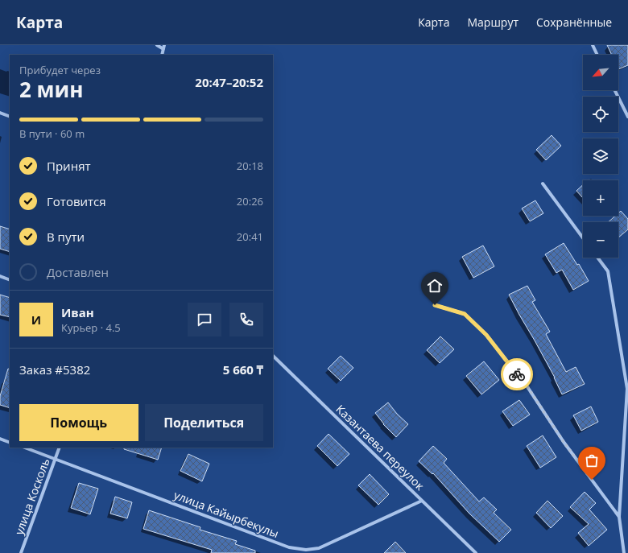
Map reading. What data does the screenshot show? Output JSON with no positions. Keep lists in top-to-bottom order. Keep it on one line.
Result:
{"streets":{"street":["Казантаева переулок","улица Косколь","улица Кайырбекулы"]},"crossings":[["Казантаева переулок","улица Кайырбекулы"],["улица Косколь","улица Кайырбекулы"]],"north":"bottom left","page":{"header":"Карта","nav":["Карта","Маршрут","Сохранённые"],"map_buttons":["+","−"],"heading":["2 мин","Прибудет через","20:47–20:52"],"panel":["Иван","Курьер · 4.5","Заказ #5382","5 660 ₸"],"bar":"В пути · 60 m","list":[["Принят","20:18"],["Готовится","20:26"],["В пути","20:41"],"Доставлен"],"round":"И","buttons":["Помощь","Поделиться"]}}
